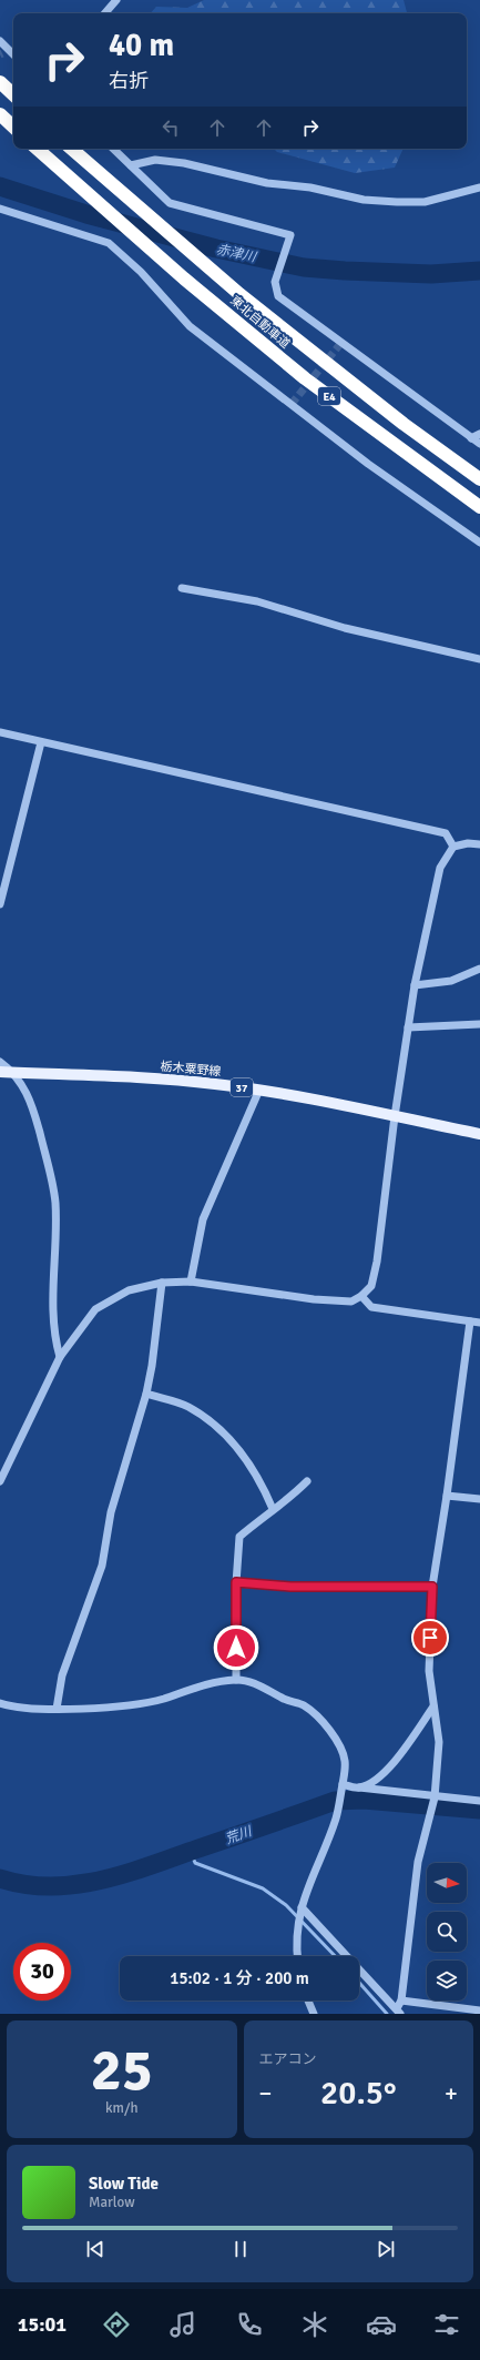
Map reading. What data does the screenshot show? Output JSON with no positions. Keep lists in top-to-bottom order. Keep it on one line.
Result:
{"streets":{"highway":["東北自動車道","E4"],"main road":["栃木粟野線","37"]},"water":["赤津川","荒川"],"north":"right","page":{"turn":["40 m","右折"],"limit":"30","trip":"15:02 · 1 分 · 200 m","tile":[["25","km/h"],"エアコン"],"heat":["−","20.5°","+"],"song":["Slow Tide","Marlow"],"tabs":"15:01"}}
